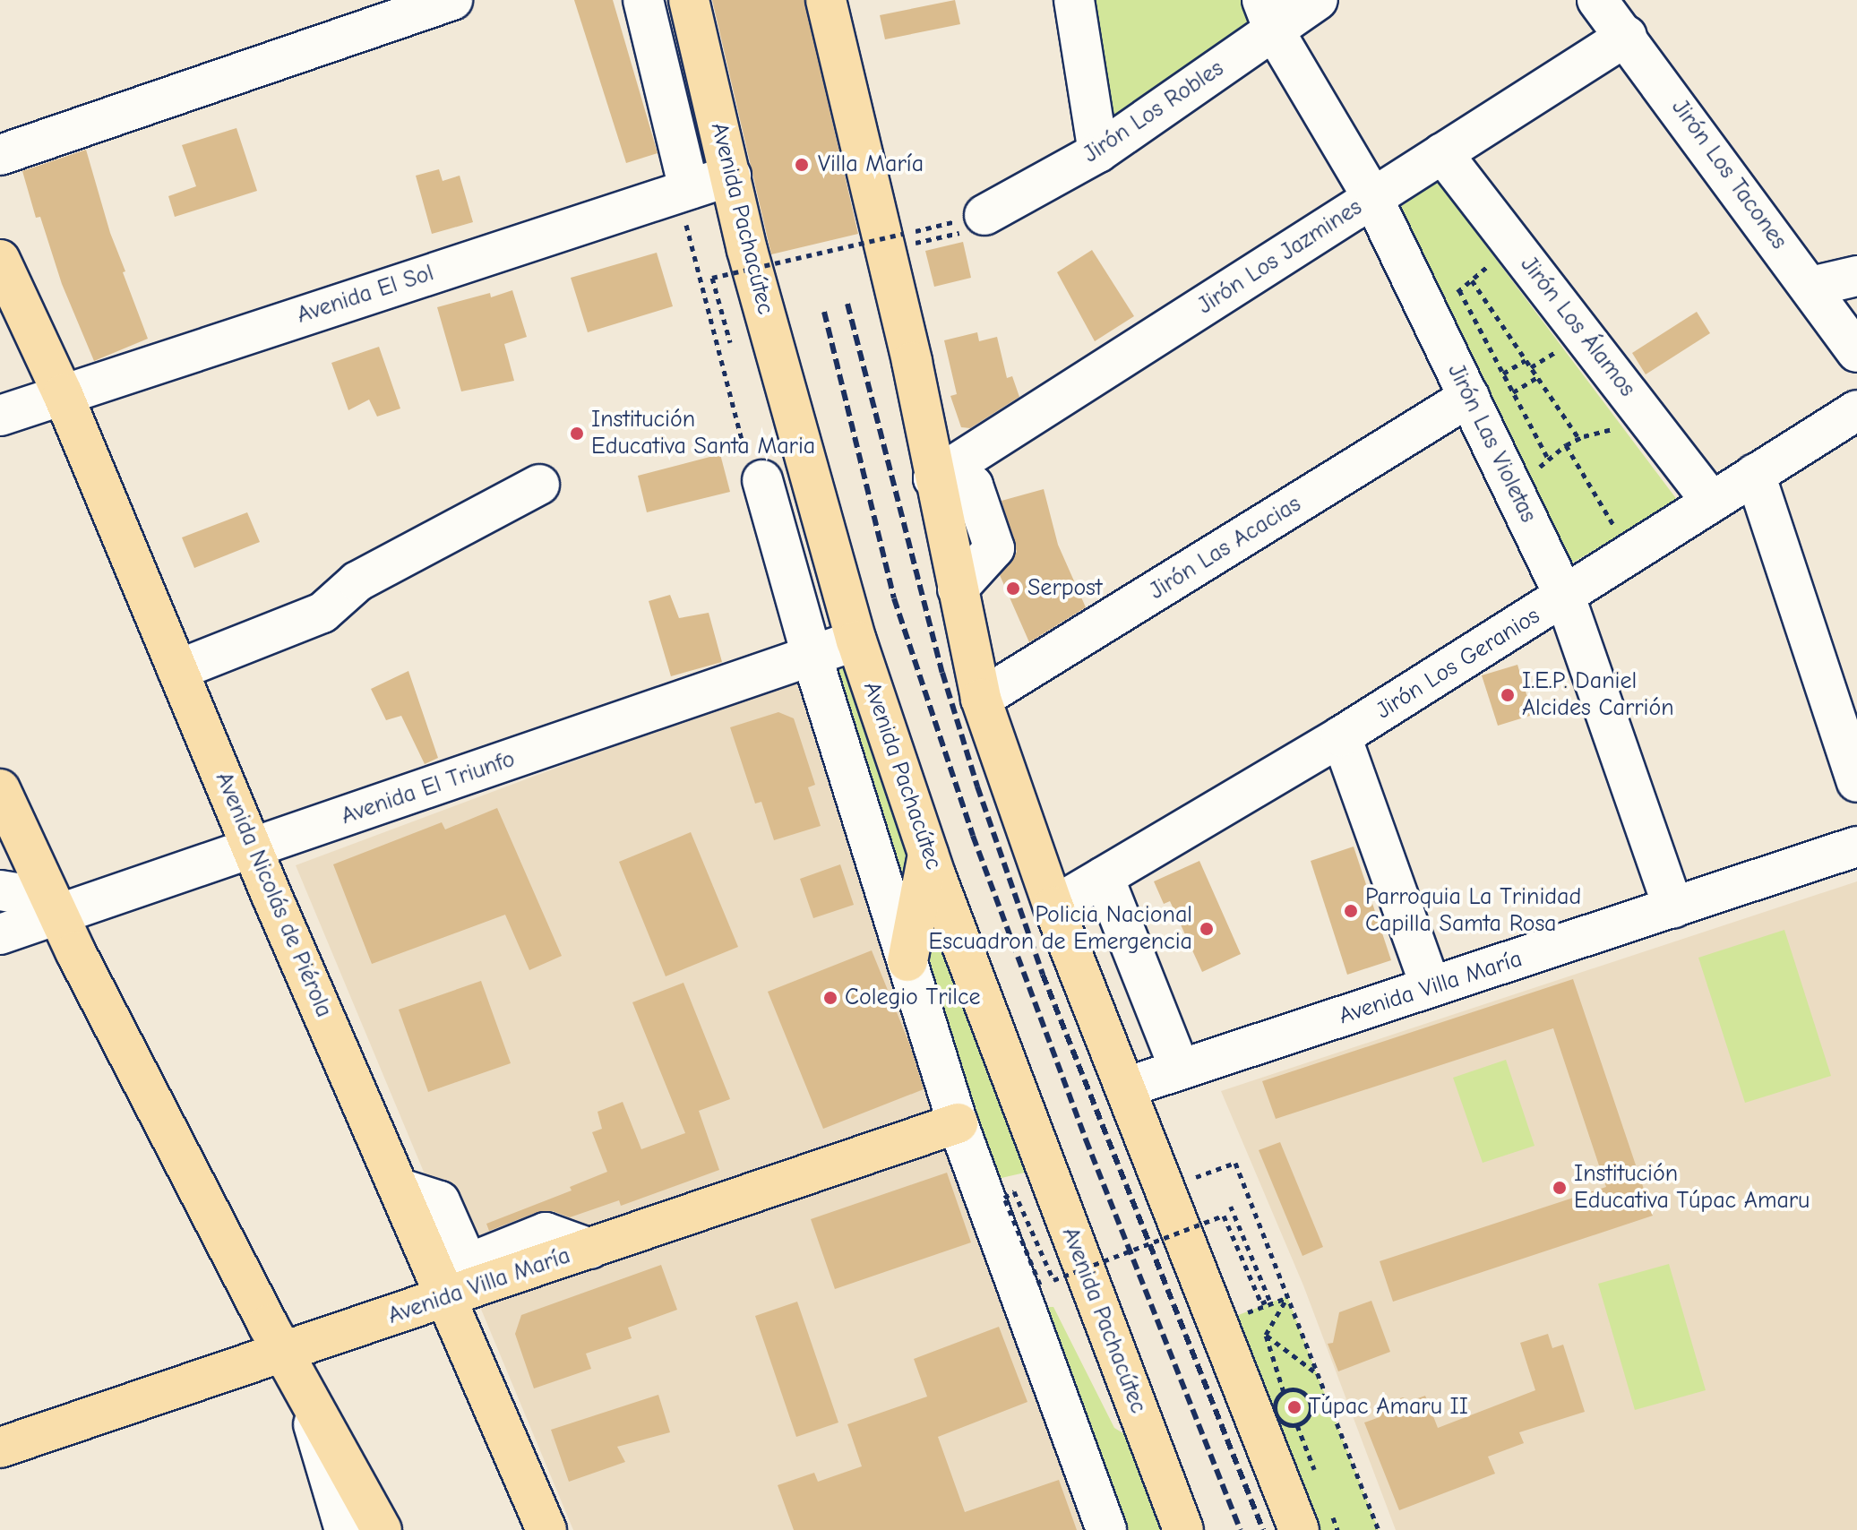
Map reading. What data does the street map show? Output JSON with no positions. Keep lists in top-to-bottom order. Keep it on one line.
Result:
{"streets":{"main road":["Avenida Pachacútec","Avenida Nicolás de Piérola","Avenida Villa María"],"street":["Jirón Los Robles","Jirón Los Tacones","Jirón Los Jazmines","Avenida El Sol","Jirón Los Álamos","Jirón Las Violetas","Jirón Las Acacias","Jirón Los Geranios","Avenida El Triunfo"]},"crossings":[["Jirón Los Robles","Jirón Las Violetas"],["Jirón Los Tacones","Jirón Los Jazmines"],["Avenida Pachacútec","Avenida El Sol"],["Avenida Pachacútec","Avenida El Triunfo"],["Avenida Pachacútec","Avenida Villa María"],["Jirón Los Jazmines","Jirón Los Álamos"],["Jirón Los Jazmines","Jirón Las Violetas"],["Avenida El Sol","Avenida Nicolás de Piérola"],["Jirón Los Álamos","Jirón Los Geranios"],["Jirón Las Violetas","Jirón Las Acacias"],["Jirón Las Violetas","Jirón Los Geranios"],["Jirón Las Violetas","Avenida Villa María"],["Avenida El Triunfo","Avenida Nicolás de Piérola"],["Avenida Nicolás de Piérola","Avenida Villa María"]],"places":["Villa María","Institución Educativa Santa Maria","Serpost","I.E.P. Daniel Alcides Carrión","Parroquia La Trinidad Capilla Samta Rosa","Policia Nacional Escuadron de Emergencia","Colegio Trilce","Institución Educativa Túpac Amaru","Túpac Amaru II"]}
